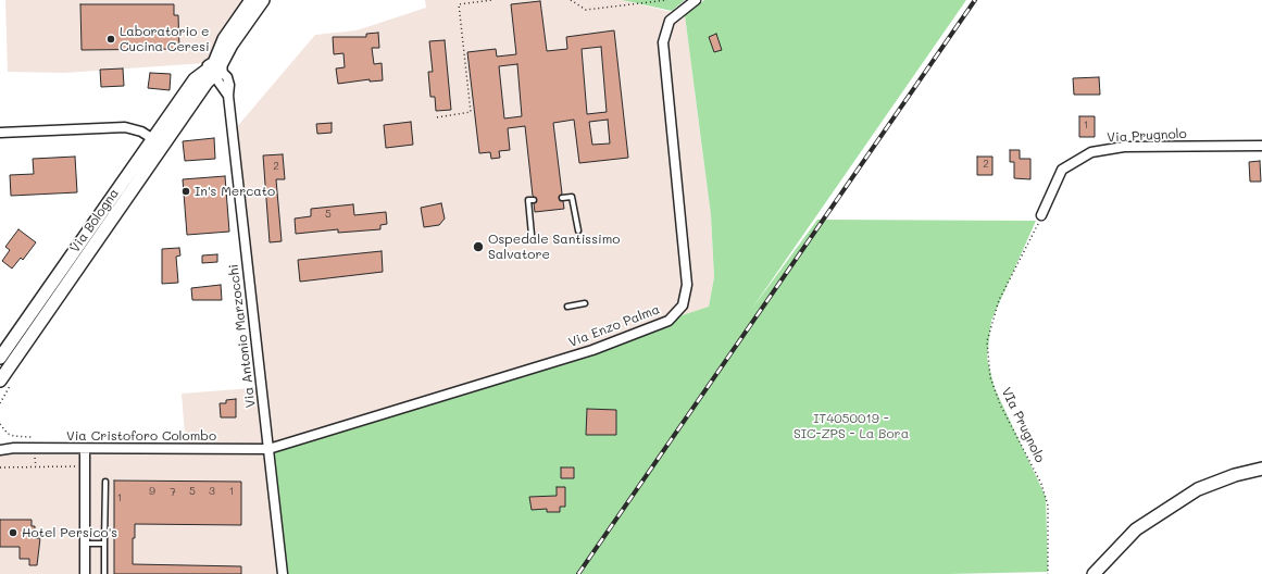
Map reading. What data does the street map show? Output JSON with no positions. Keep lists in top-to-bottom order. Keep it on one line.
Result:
{"streets":{"main road":["Via Bologna"],"street":["Via Prugnolo","Via Enzo Palma","Via Antonio Marzocchi","Via Cristoforo Colombo"],"path":["VIa Prugnolo"]},"crossings":[["Via Prugnolo","VIa Prugnolo"],["Via Bologna","Via Antonio Marzocchi"],["Via Enzo Palma","Via Antonio Marzocchi"],["Via Enzo Palma","Via Cristoforo Colombo"],["Via Antonio Marzocchi","Via Cristoforo Colombo"]],"parks":["IT4050019 - SIC-ZPS - La Bora"],"places":["Laboratorio e Cucina Ceresi","In's Mercato","Ospedale Santissimo Salvatore","Hotel Persico's"],"house_numbers":["1","2","2","5","9","5","3","1","7","1"]}
